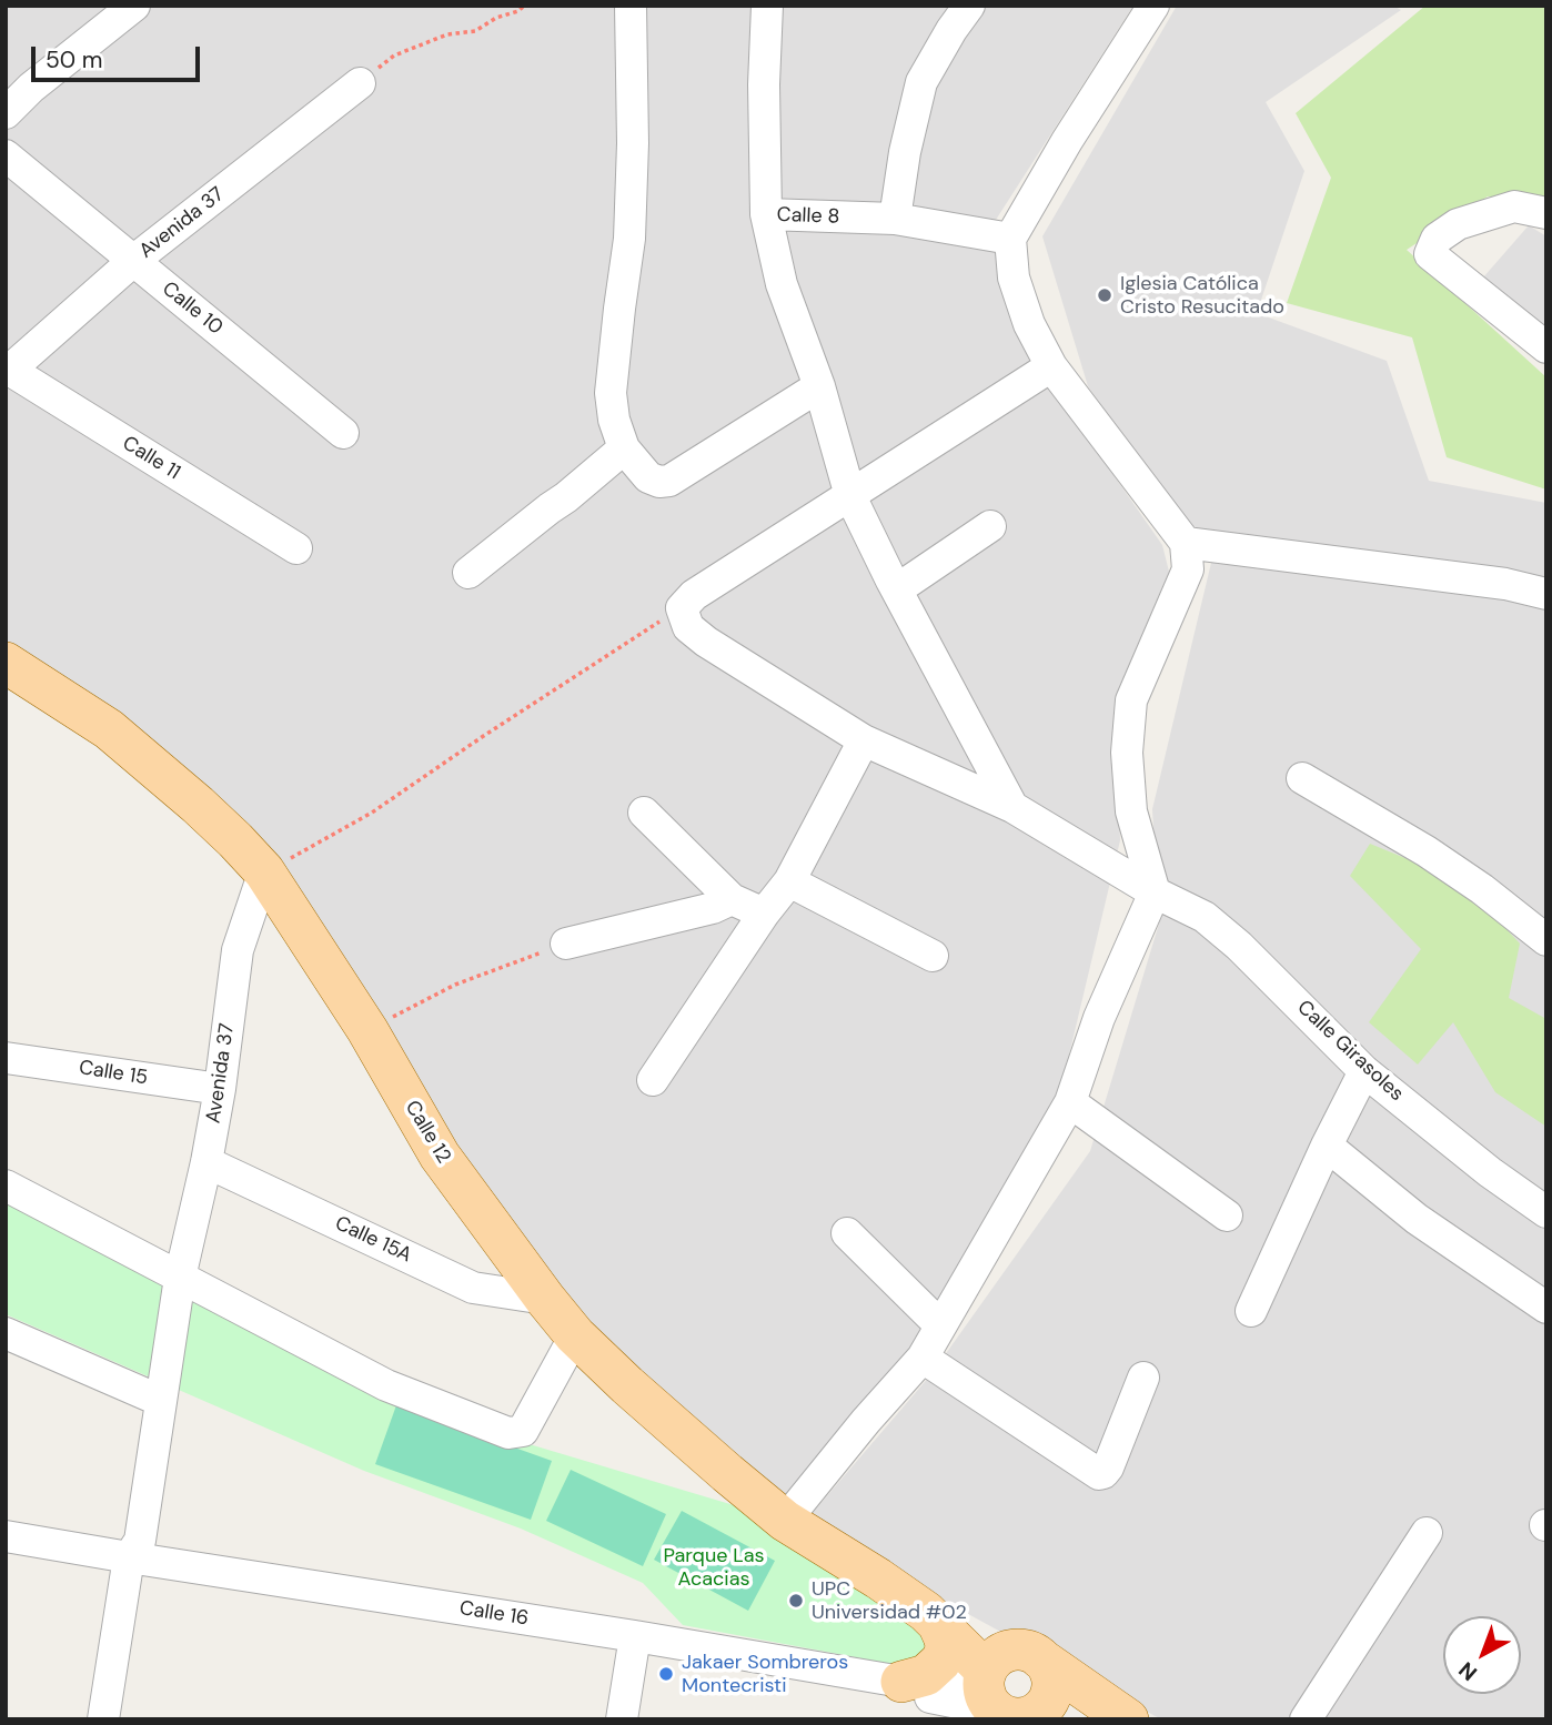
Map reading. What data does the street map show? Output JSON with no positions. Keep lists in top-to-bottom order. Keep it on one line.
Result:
{"streets":{"main road":["Calle 12"],"street":["Calle 8","Avenida 37","Calle 10","Calle 11","Calle Girasoles","Calle 15","Calle 15A","Calle 16"]},"crossings":[["Avenida 37","Calle 10"],["Avenida 37","Calle 11"],["Avenida 37","Calle 15"],["Avenida 37","Calle 12"],["Avenida 37","Calle 15A"],["Calle 12","Calle 15A"],["Calle 12","Calle 16"]],"parks":["Parque Las Acacias"],"places":["Iglesia Católica Cristo Resucitado","UPC Universidad #02","Jakaer Sombreros Montecristi"],"scale_bar":"50 m","north":"bottom left"}
